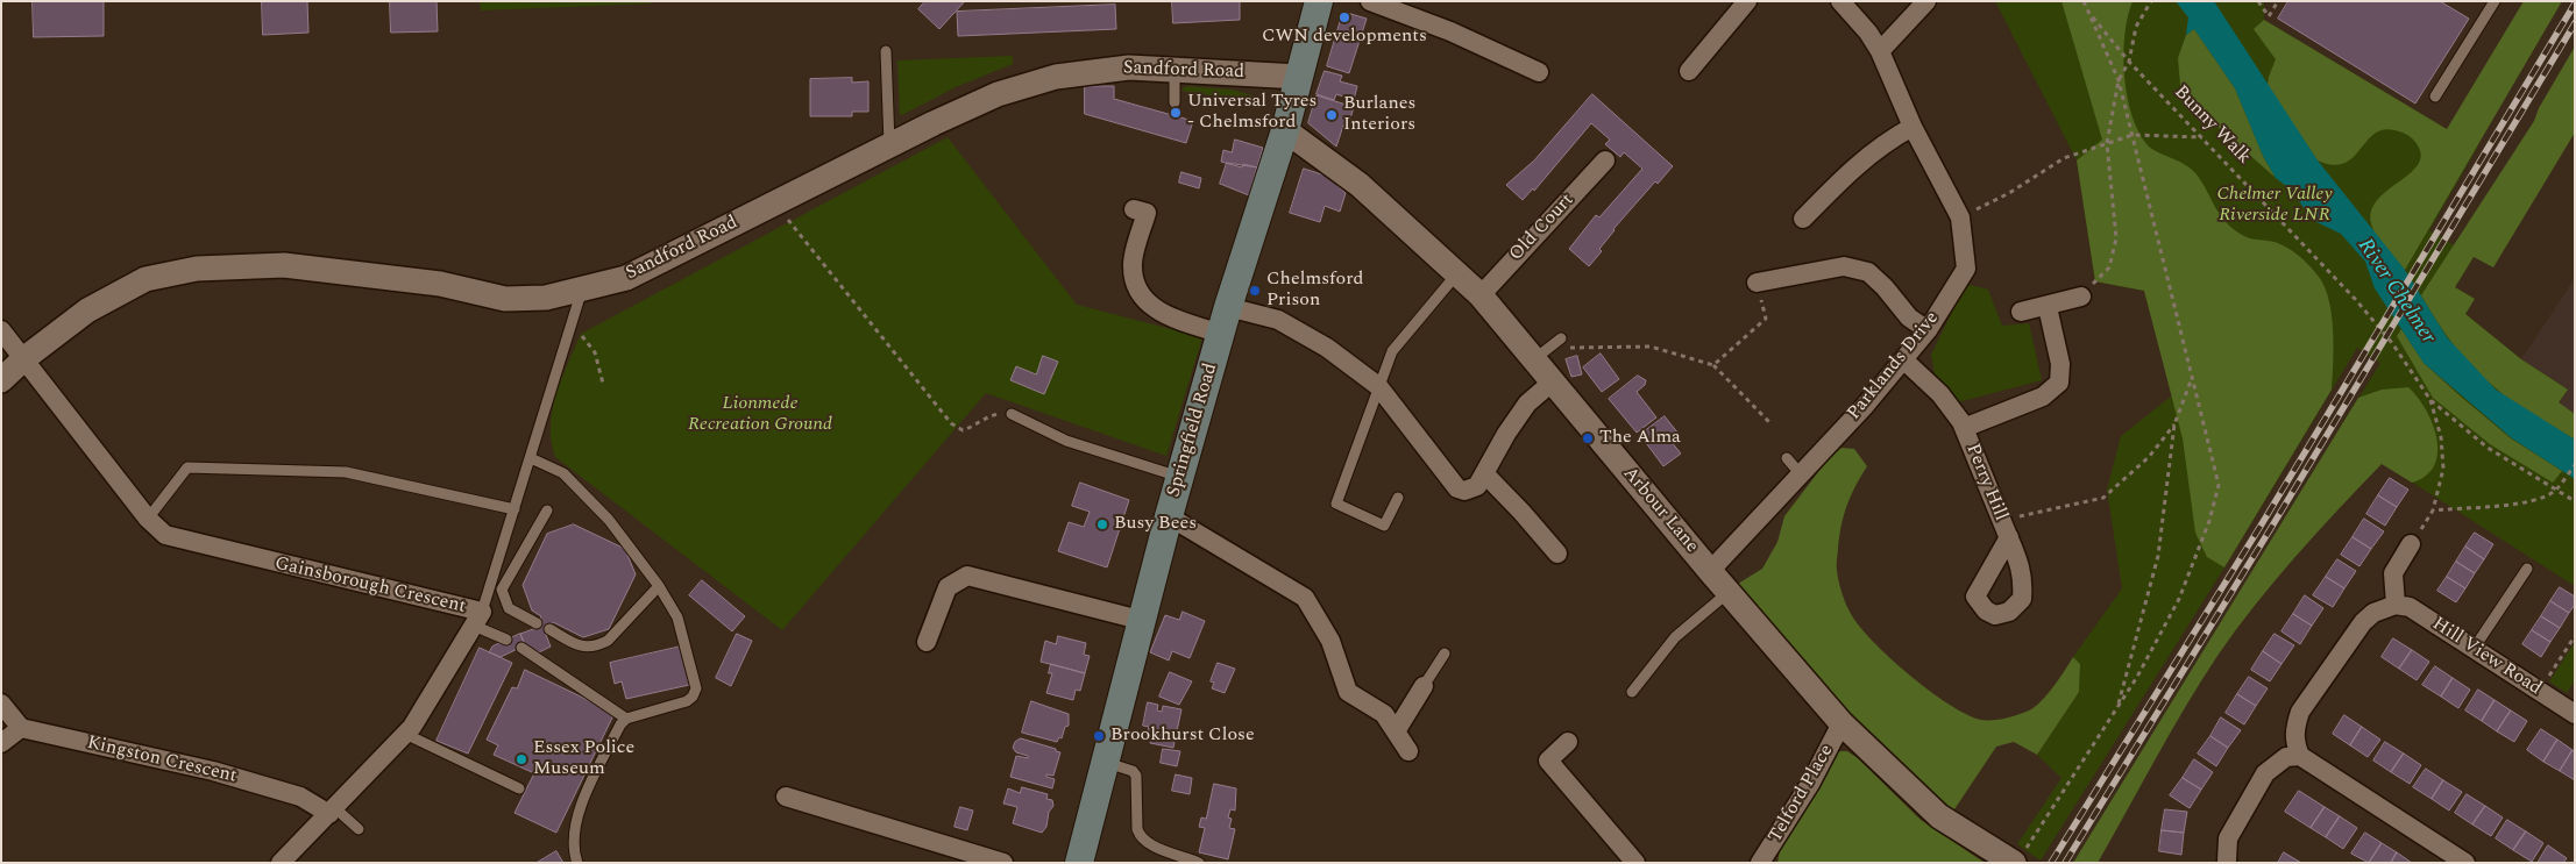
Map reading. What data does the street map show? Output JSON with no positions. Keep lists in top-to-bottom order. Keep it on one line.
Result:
{"streets":{"main road":["Springfield Road"],"street":["Sandford Road","Old Court","Parklands Drive","Perry Hill","Arbour Lane","Gainsborough Crescent","Hill View Road","Kingston Crescent","Telford Place"],"path":["Bunny Walk"]},"crossings":[["Sandford Road","Springfield Road"],["Sandford Road","Gainsborough Crescent"],["Old Court","Arbour Lane"],["Parklands Drive","Perry Hill"],["Parklands Drive","Arbour Lane"],["Springfield Road","Arbour Lane"],["Arbour Lane","Telford Place"],["Gainsborough Crescent","Kingston Crescent"]],"water":["River Chelmer"],"parks":["Chelmer Valley Riverside LNR","Lionmede Recreation Ground"],"places":["CWN developments","Universal Tyres - Chelmsford","Burlanes Interiors","Chelmsford Prison","The Alma","Busy Bees","Brookhurst Close","Essex Police Museum"]}
